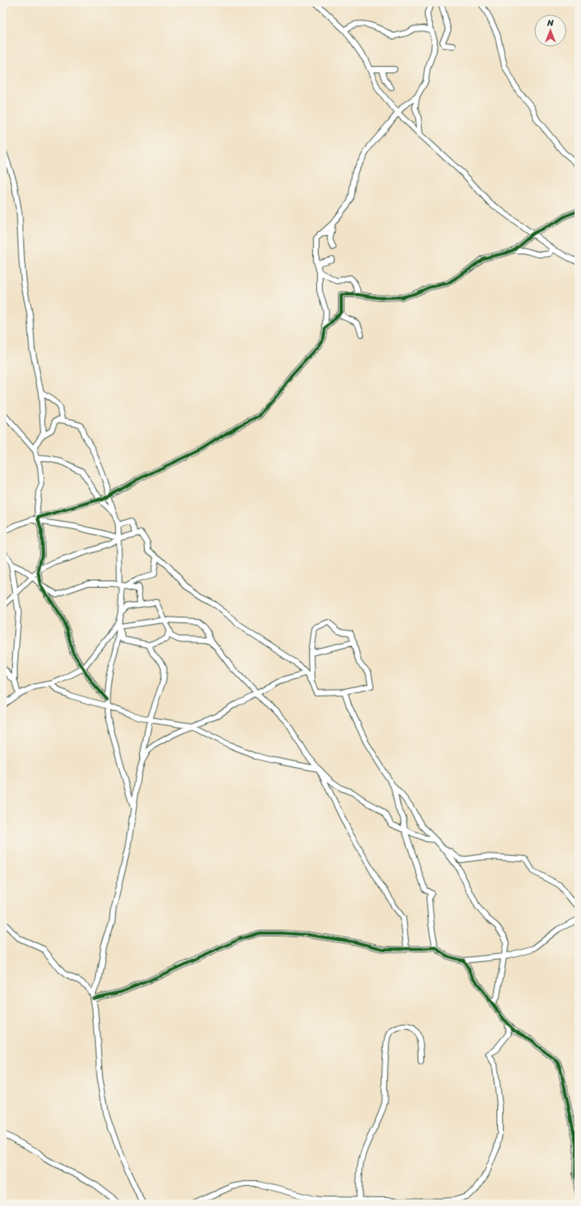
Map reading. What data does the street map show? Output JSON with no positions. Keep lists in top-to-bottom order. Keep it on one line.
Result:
{"north":"top"}
